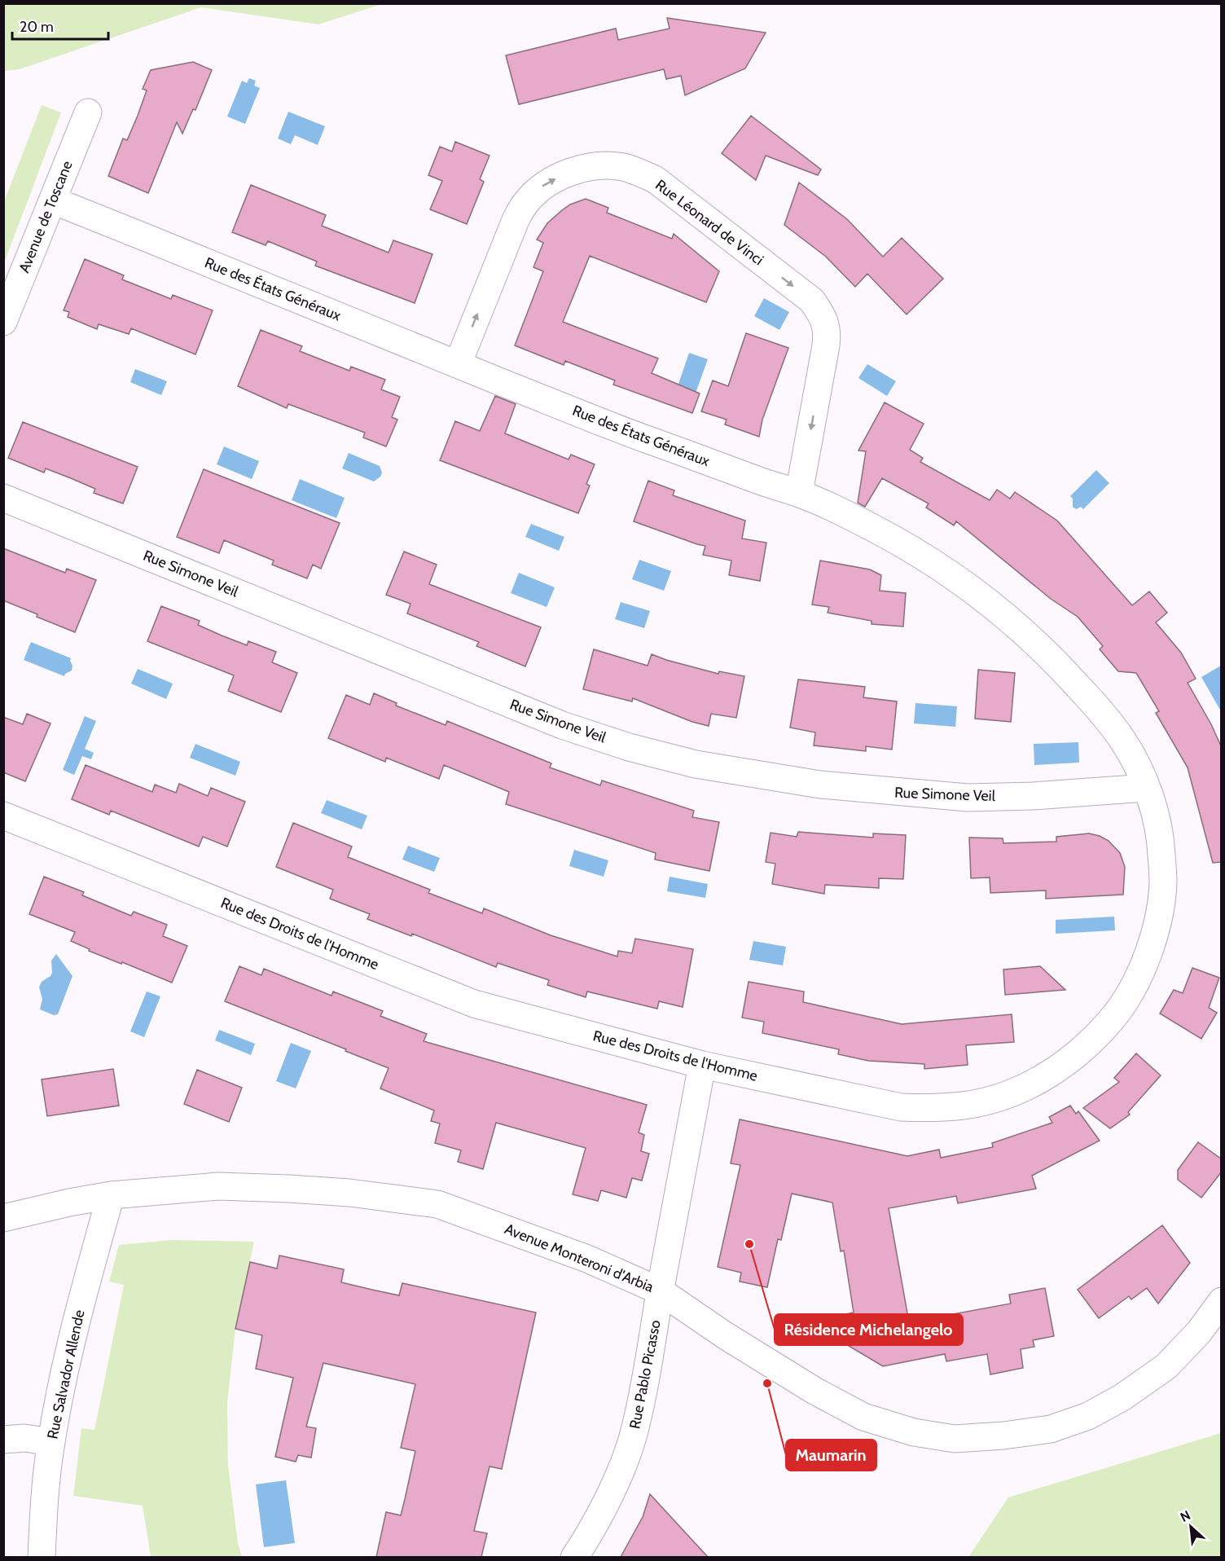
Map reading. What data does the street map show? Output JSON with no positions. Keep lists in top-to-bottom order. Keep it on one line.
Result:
{"streets":{"street":["Avenue de Toscane","Rue Léonard de Vinci","Rue des États Généraux","Rue Simone Veil","Rue des Droits de l'Homme","Avenue Monteroni d'Arbia","Rue Salvador Allende","Rue Pablo Picasso"]},"crossings":[["Avenue de Toscane","Rue des États Généraux"],["Rue Léonard de Vinci","Rue des États Généraux"],["Rue des États Généraux","Rue Simone Veil"],["Rue des États Généraux","Rue des Droits de l'Homme"],["Rue Simone Veil","Rue des Droits de l'Homme"],["Rue des Droits de l'Homme","Rue Pablo Picasso"],["Avenue Monteroni d'Arbia","Rue Salvador Allende"],["Avenue Monteroni d'Arbia","Rue Pablo Picasso"]],"places":["Résidence Michelangelo","Maumarin"],"scale_bar":"20 m","north":"top left"}
